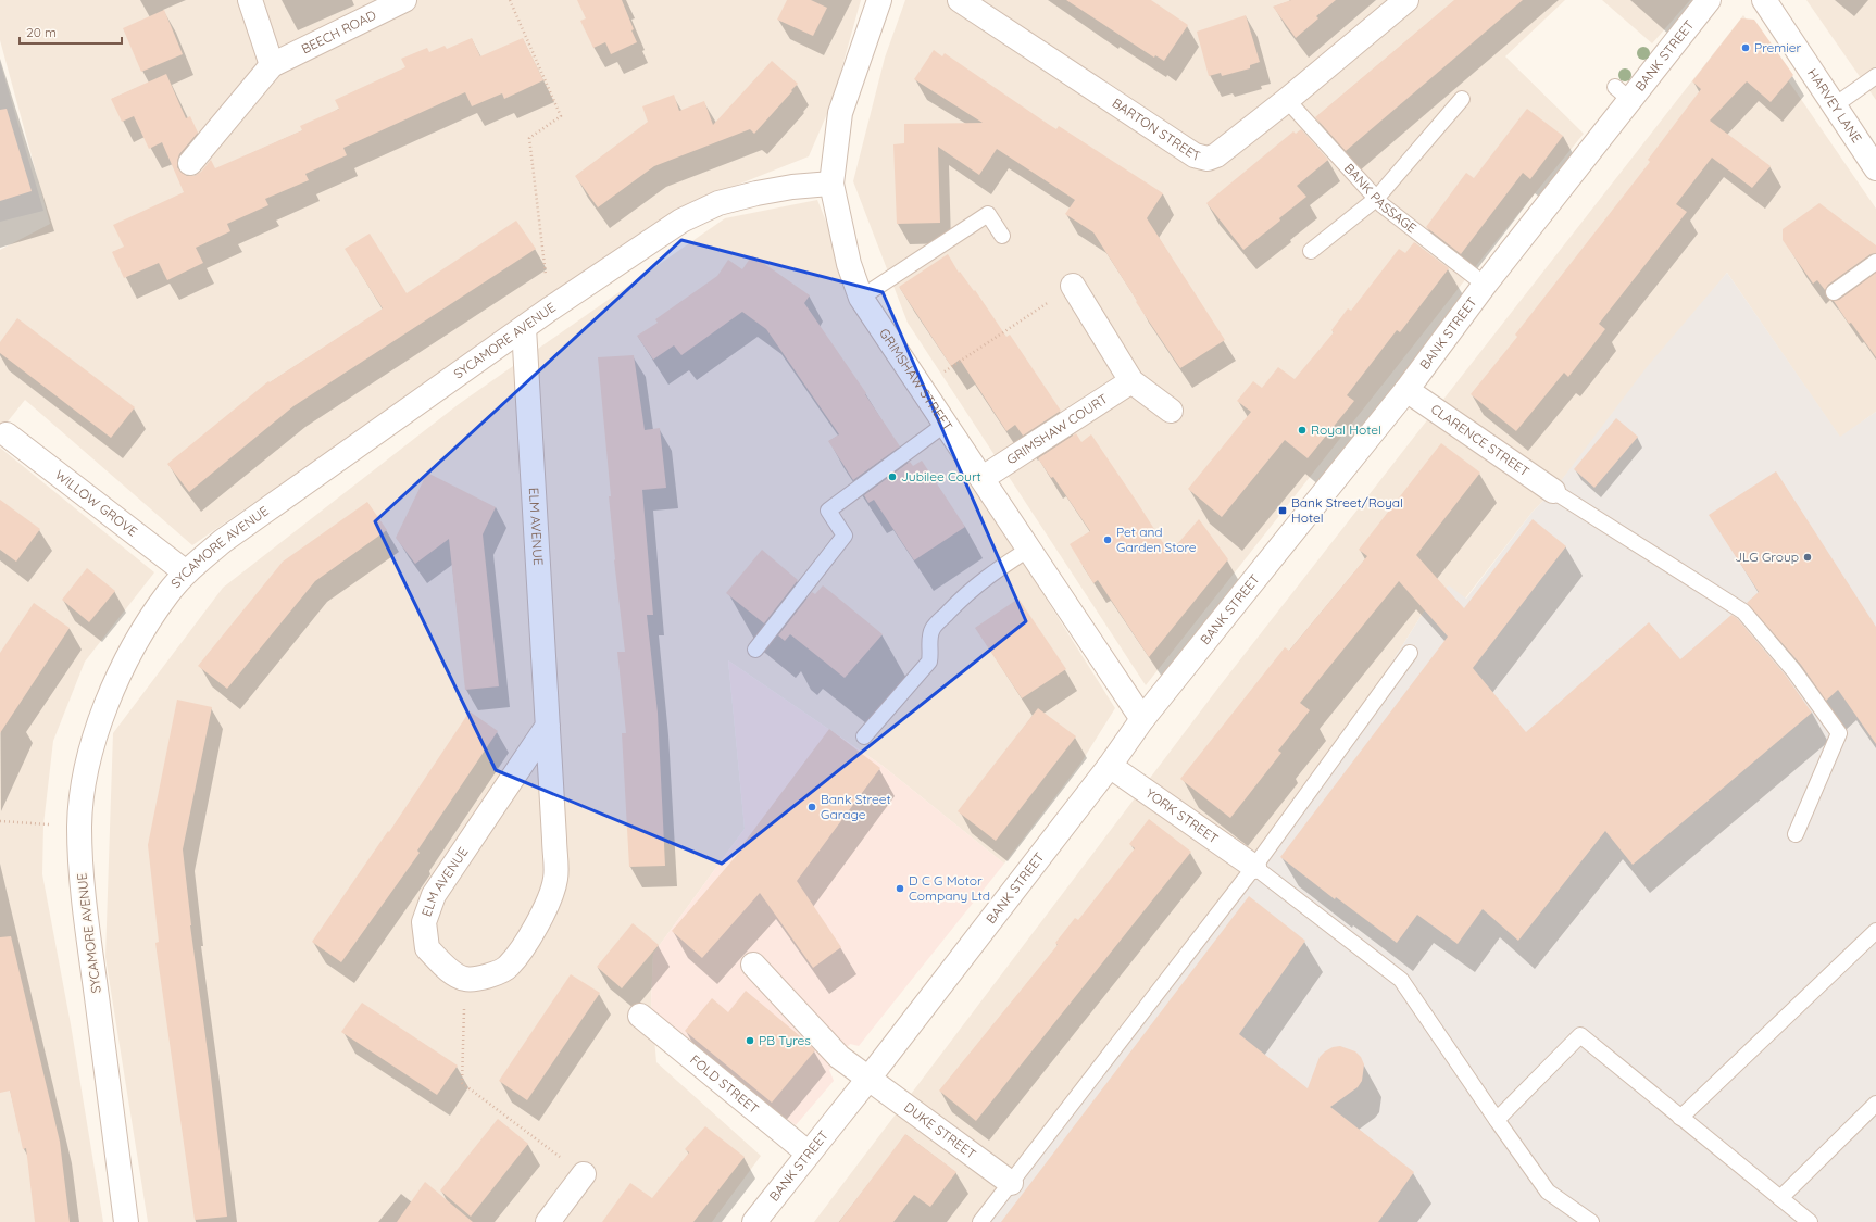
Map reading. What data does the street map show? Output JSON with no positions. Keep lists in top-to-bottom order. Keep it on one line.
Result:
{"streets":{"street":["BEECH ROAD","BANK STREET","HARVEY LANE","BARTON STREET","SYCAMORE AVENUE","GRIMSHAW STREET","GRIMSHAW COURT","CLARENCE STREET","WILLOW GROVE","ELM AVENUE","YORK STREET","FOLD STREET","DUKE STREET"],"lane":["BANK PASSAGE"]},"crossings":[["BANK STREET","BANK PASSAGE"],["BANK STREET","GRIMSHAW STREET"],["BANK STREET","CLARENCE STREET"],["BANK STREET","YORK STREET"],["BANK STREET","FOLD STREET"],["BANK STREET","DUKE STREET"],["BARTON STREET","BANK PASSAGE"],["SYCAMORE AVENUE","GRIMSHAW STREET"],["SYCAMORE AVENUE","WILLOW GROVE"],["SYCAMORE AVENUE","ELM AVENUE"],["GRIMSHAW STREET","GRIMSHAW COURT"]],"places":{"other":["Premier","Royal Hotel","Jubilee Court","Pet and Garden Store","JLG Group","Bank Street Garage","D C G Motor Company Ltd","PB Tyres"],"transit":["Bank Street/Royal Hotel"]},"scale_bar":"20 m"}
